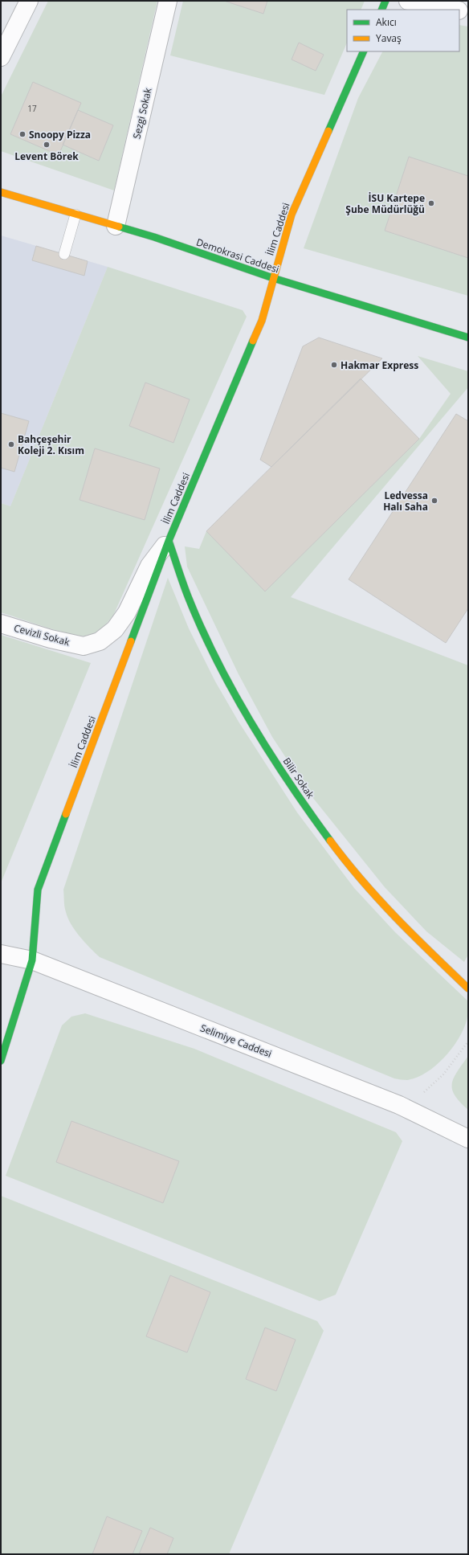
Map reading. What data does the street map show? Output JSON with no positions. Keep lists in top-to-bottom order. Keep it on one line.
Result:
{"streets":{"street":["Sezgi Sokak","İlim Caddesi","Demokrasi Caddesi","Cevizli Sokak","Bilir Sokak","Selimiye Caddesi"]},"crossings":[["Sezgi Sokak","Demokrasi Caddesi"],["İlim Caddesi","Demokrasi Caddesi"],["İlim Caddesi","Cevizli Sokak"],["İlim Caddesi","Bilir Sokak"],["İlim Caddesi","Selimiye Caddesi"],["Cevizli Sokak","Bilir Sokak"]],"places":["Snoopy Pizza","Levent Börek","İSU Kartepe Şube Müdürlüğü","Hakmar Express","Bahçeşehir Koleji 2. Kısım","Ledvessa Halı Saha"],"house_numbers":["17"],"legend":["Akıcı","Yavaş"]}
